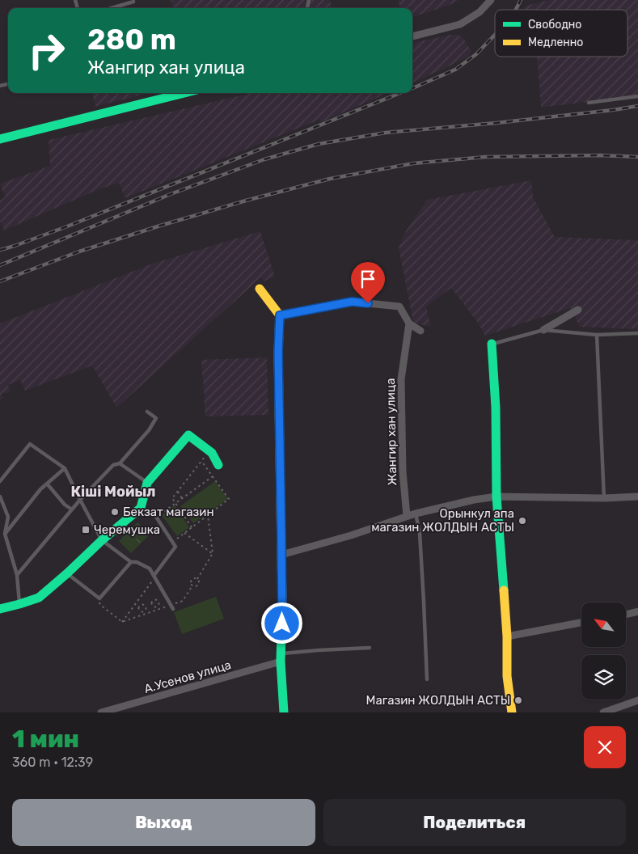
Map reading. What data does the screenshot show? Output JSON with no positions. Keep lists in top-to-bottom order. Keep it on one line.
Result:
{"streets":{"street":["Жангир хан улица","А.Усенов улица"]},"districts":["Кіші Мойыл"],"places":{"other":["Бекзат магазин","Орынкул апа магазин ЖОЛДЫН АСТЫ","Магазин ЖОЛДЫН АСТЫ"],"transit":["Черемушка"]},"legend":["Свободно","Медленно"],"north":"top left","page":{"turn":["280 m","Жангир хан улица"],"heading":["1 мин","360 m · 12:39"],"buttons":["Выход","Поделиться"]}}
